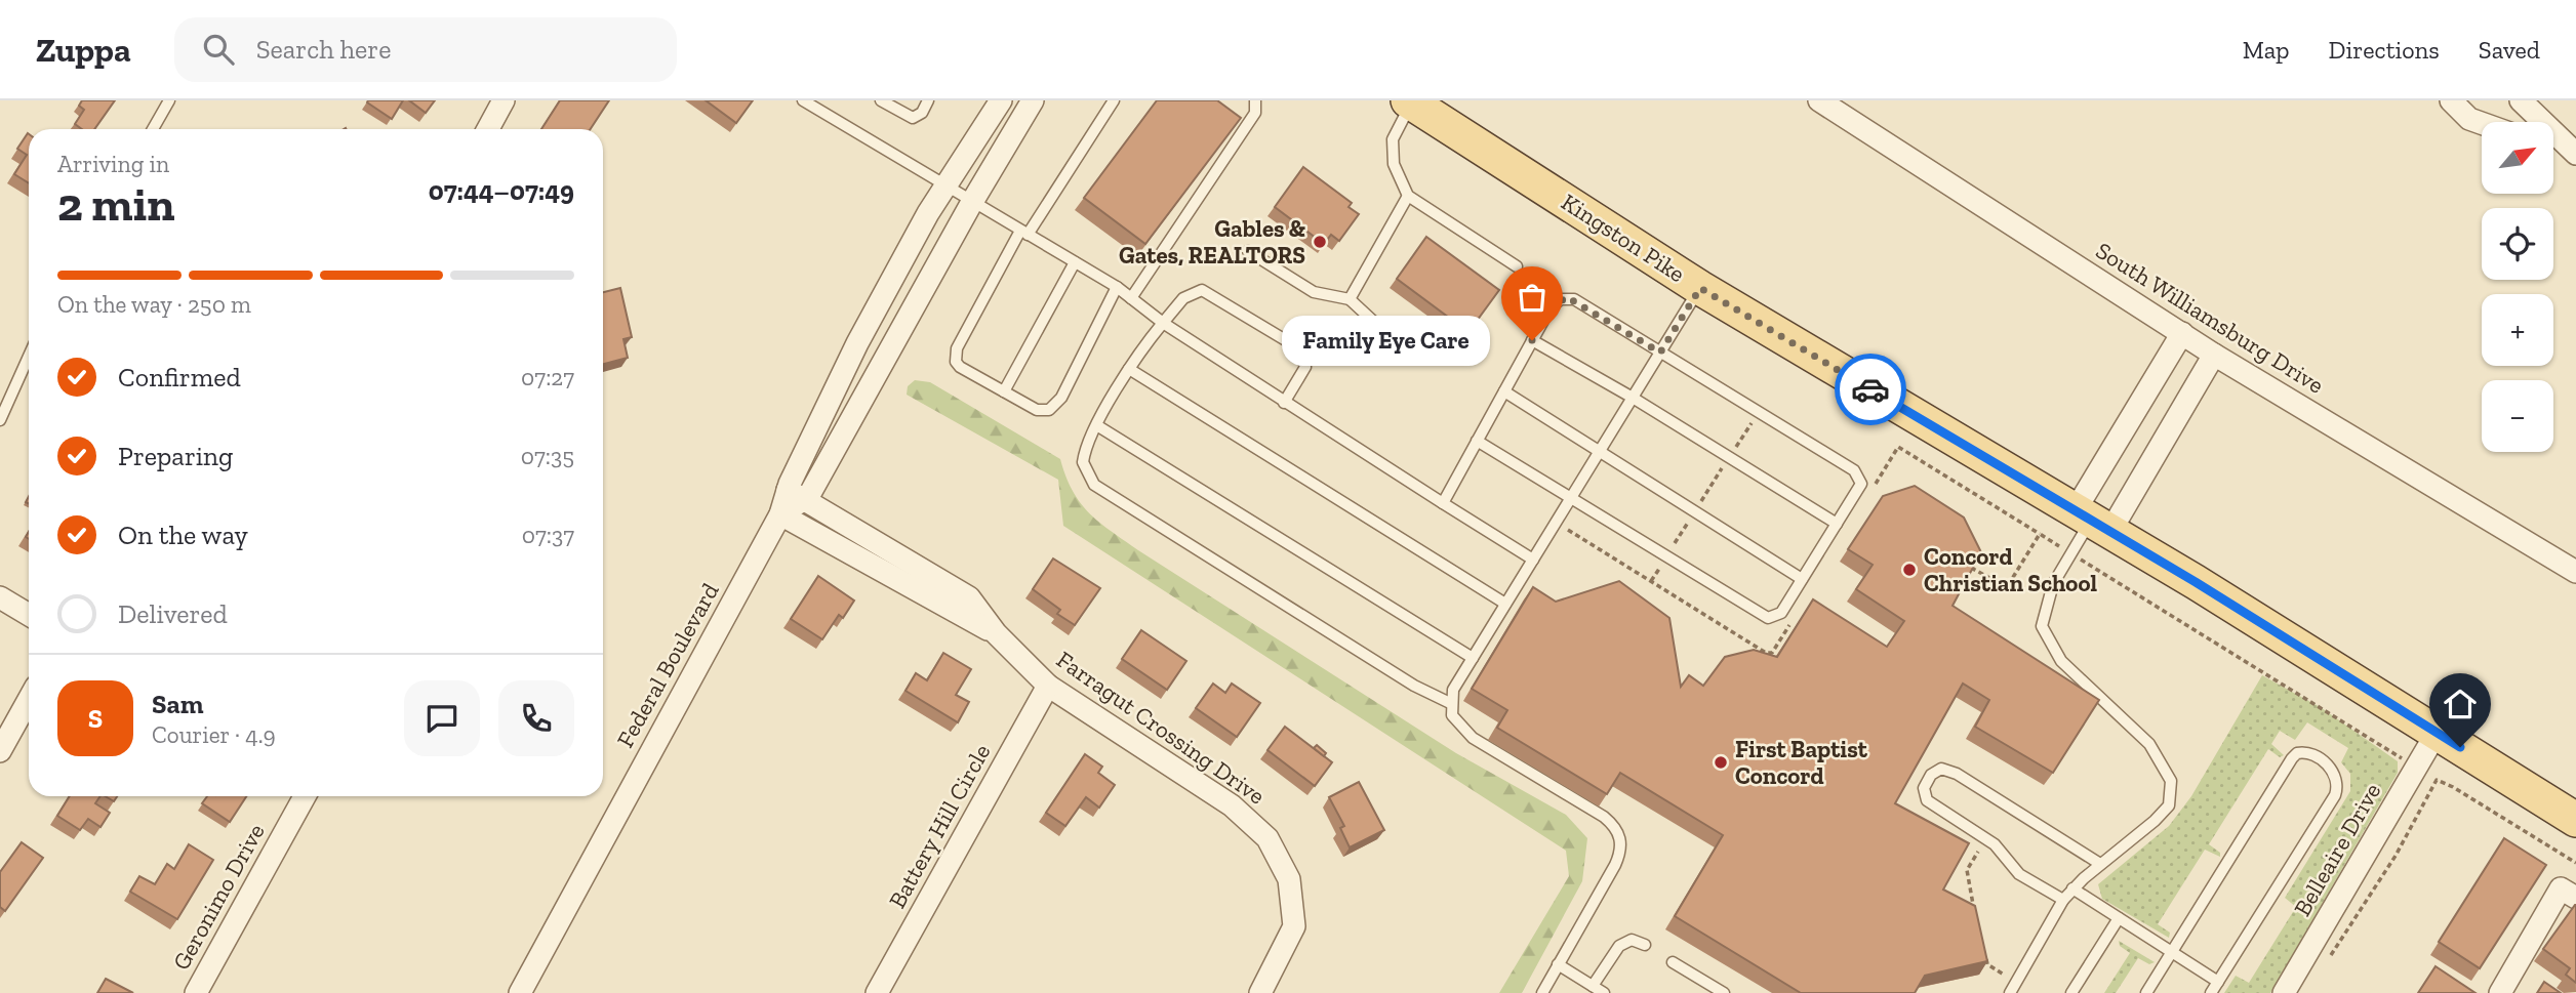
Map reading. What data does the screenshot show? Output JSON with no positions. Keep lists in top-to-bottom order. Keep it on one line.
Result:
{"streets":{"main road":["Kingston Pike"],"street":["South Williamsburg Drive","Federal Boulevard","Farragut Crossing Drive","Battery Hill Circle","Belleaire Drive","Geronimo Drive"]},"crossings":[["Kingston Pike","Belleaire Drive"],["Federal Boulevard","Farragut Crossing Drive"],["Farragut Crossing Drive","Battery Hill Circle"]],"places":["Gables & Gates, REALTORS","Family Eye Care","Concord Christian School","First Baptist Concord"],"north":"top right","page":{"header":"Zuppa","search":"Search here","nav":["Map","Directions","Saved"],"map_buttons":["+","−"],"heading":["2 min","Arriving in","07:44–07:49"],"panel":["Sam","Courier · 4.9"],"bar":"On the way · 250 m","bubble":"Family Eye Care","list":[["Confirmed","07:27"],["Preparing","07:35"],["On the way","07:37"],"Delivered"],"round":"S"}}
